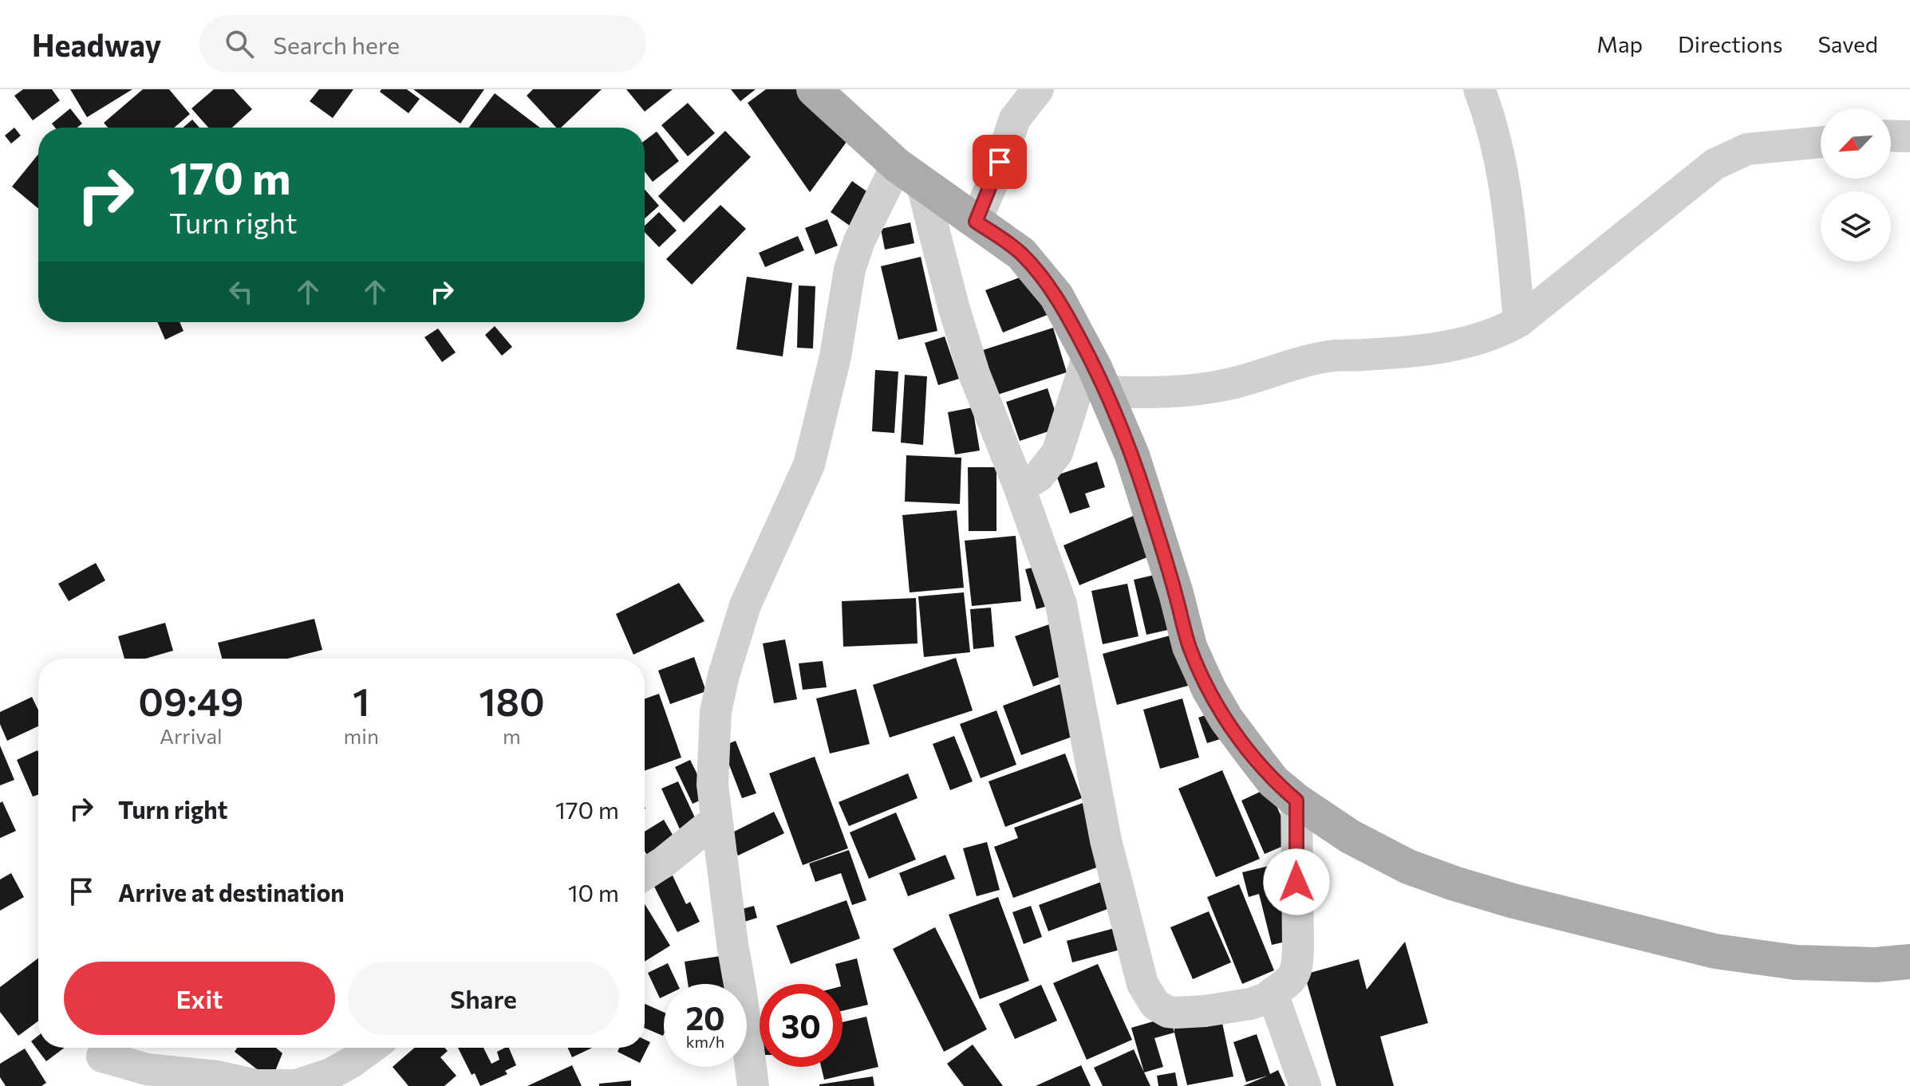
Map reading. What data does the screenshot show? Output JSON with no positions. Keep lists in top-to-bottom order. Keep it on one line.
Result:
{"north":"bottom left","page":{"header":"Headway","search":"Search here","nav":["Map","Directions","Saved"],"turn":["170 m","Turn right"],"eta":["09:49","Arrival","1","min","180","m"],"list":[{"name":"Turn right","value":"170 m"},{"name":"Arrive at destination","value":"10 m"}],"buttons":["Exit","Share"],"speed":"20 km/h","limit":"30"}}
